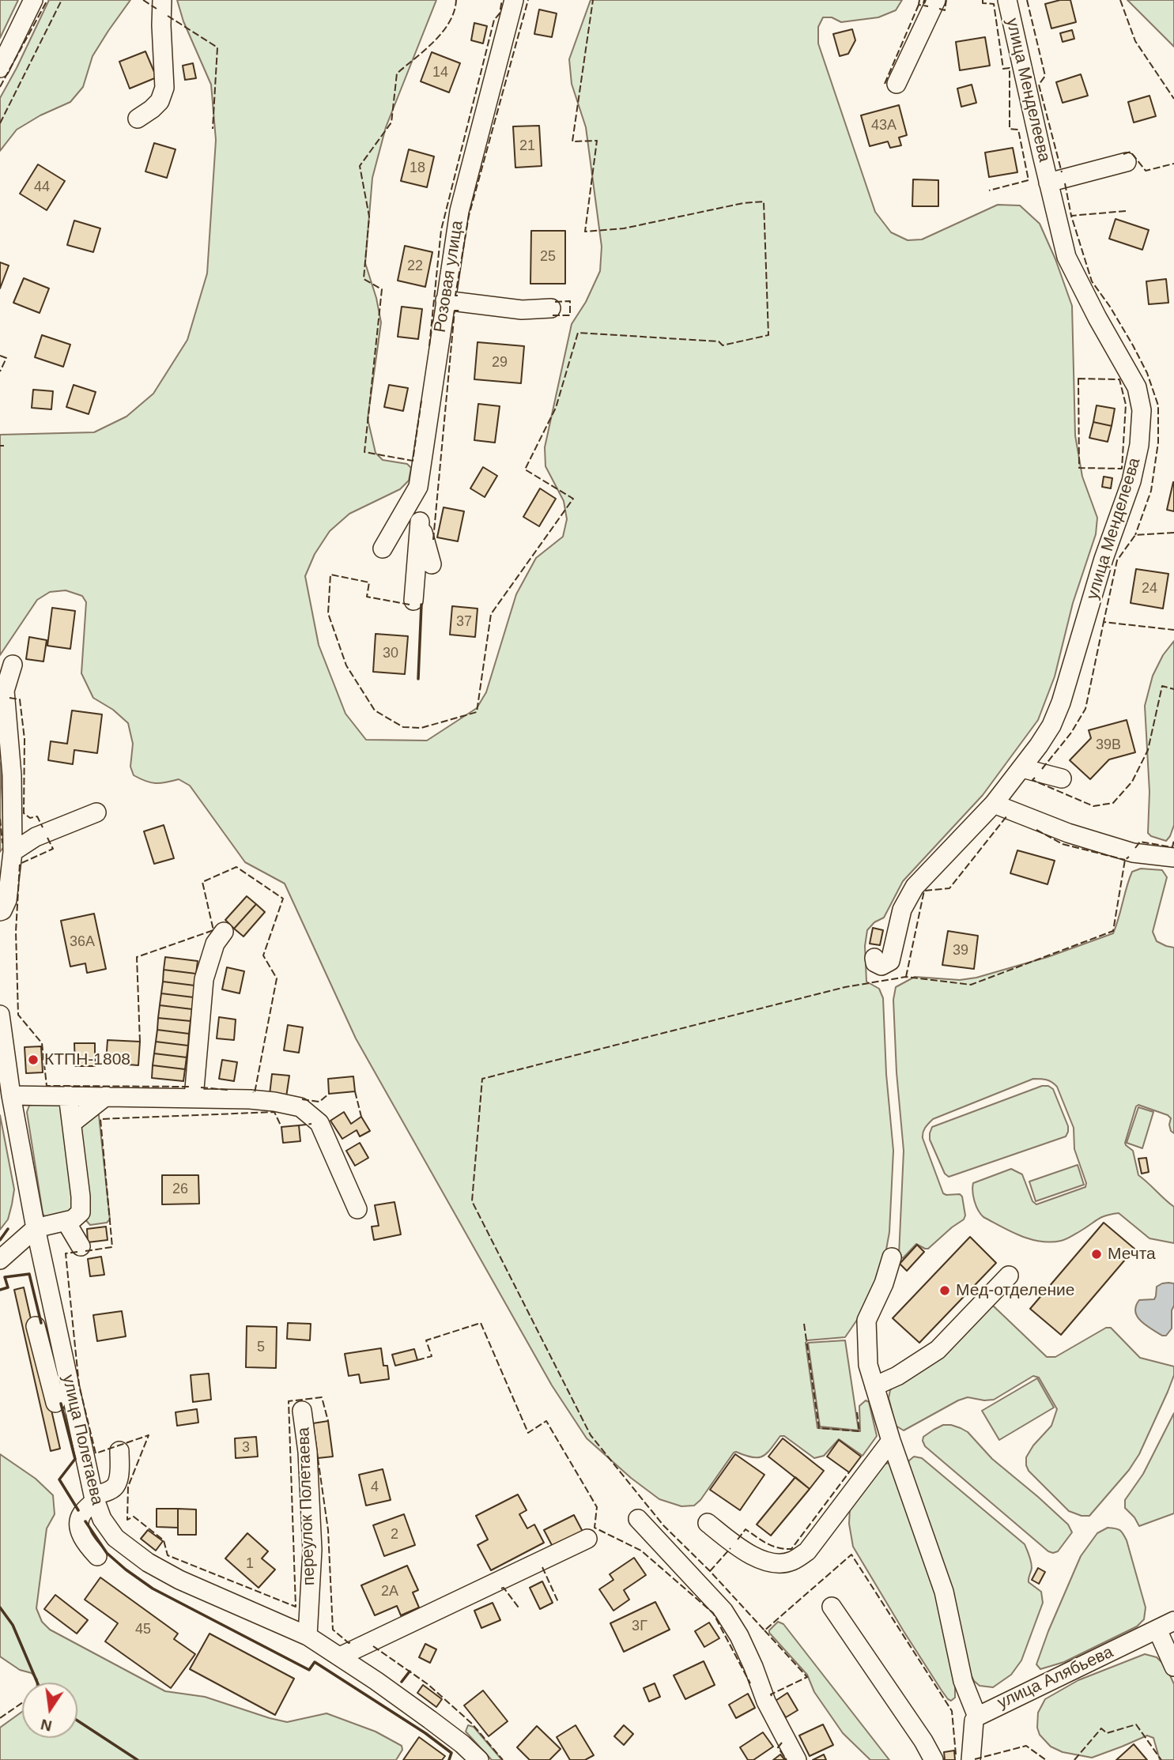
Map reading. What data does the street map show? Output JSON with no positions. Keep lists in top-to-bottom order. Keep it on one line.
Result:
{"streets":{"street":["улица Менделеева","Розовая улица","улица Полетаева","переулок Полетаева","улица Алябьева"]},"crossings":[["улица Полетаева","переулок Полетаева"]],"places":["КТПН-1808","Мечта","Мед-отделение"],"house_numbers":["14","43А","21","18","44","25","22","29","24","37","30","39В","36А","39","26","5","3","4","2","1","2А","3Г","45"],"north":"bottom"}
